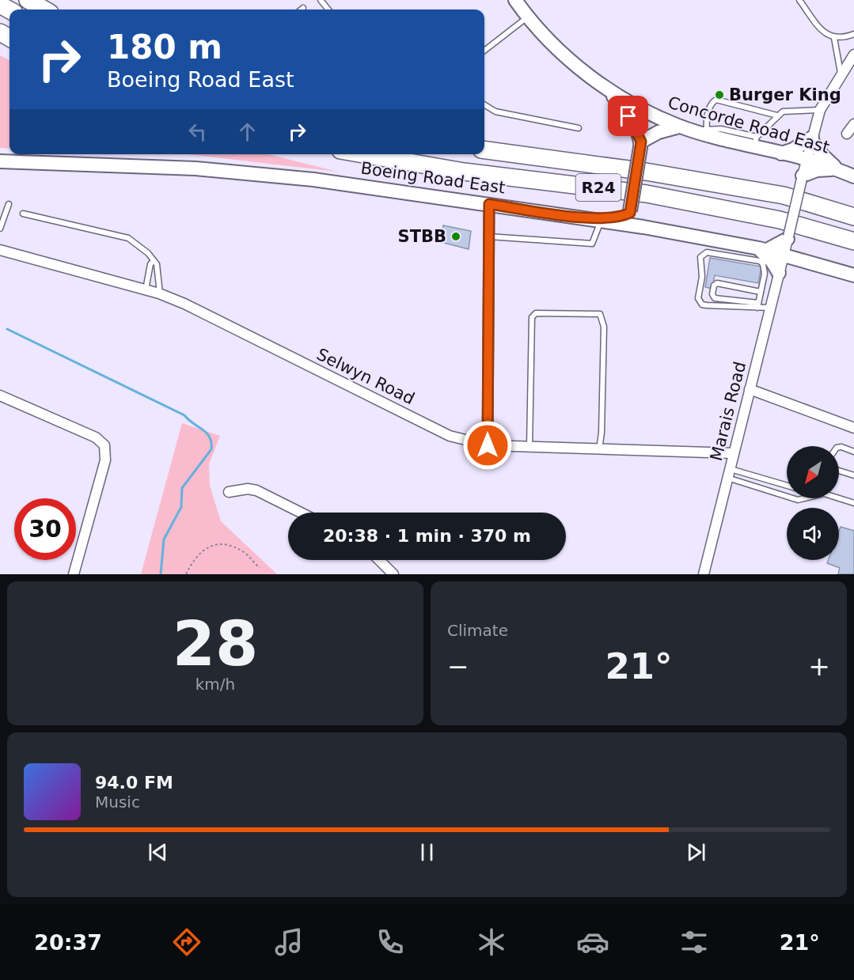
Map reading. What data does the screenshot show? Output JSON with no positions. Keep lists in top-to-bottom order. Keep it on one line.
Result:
{"streets":{"highway":["R24"],"main road":["Concorde Road East","Boeing Road East"],"street":["Selwyn Road","Marais Road"]},"crossings":[["Concorde Road East","Boeing Road East"],["Concorde Road East","Marais Road"],["Boeing Road East","Marais Road"],["Selwyn Road","Marais Road"]],"places":["Burger King","STBB"],"north":"bottom left","page":{"turn":["180 m","Boeing Road East"],"limit":"30","trip":"20:38 · 1 min · 370 m","tile":[["28","km/h"],"Climate"],"heat":["−","21°","+"],"song":["94.0 FM","Music"],"tabs":["20:37","21°"]}}
